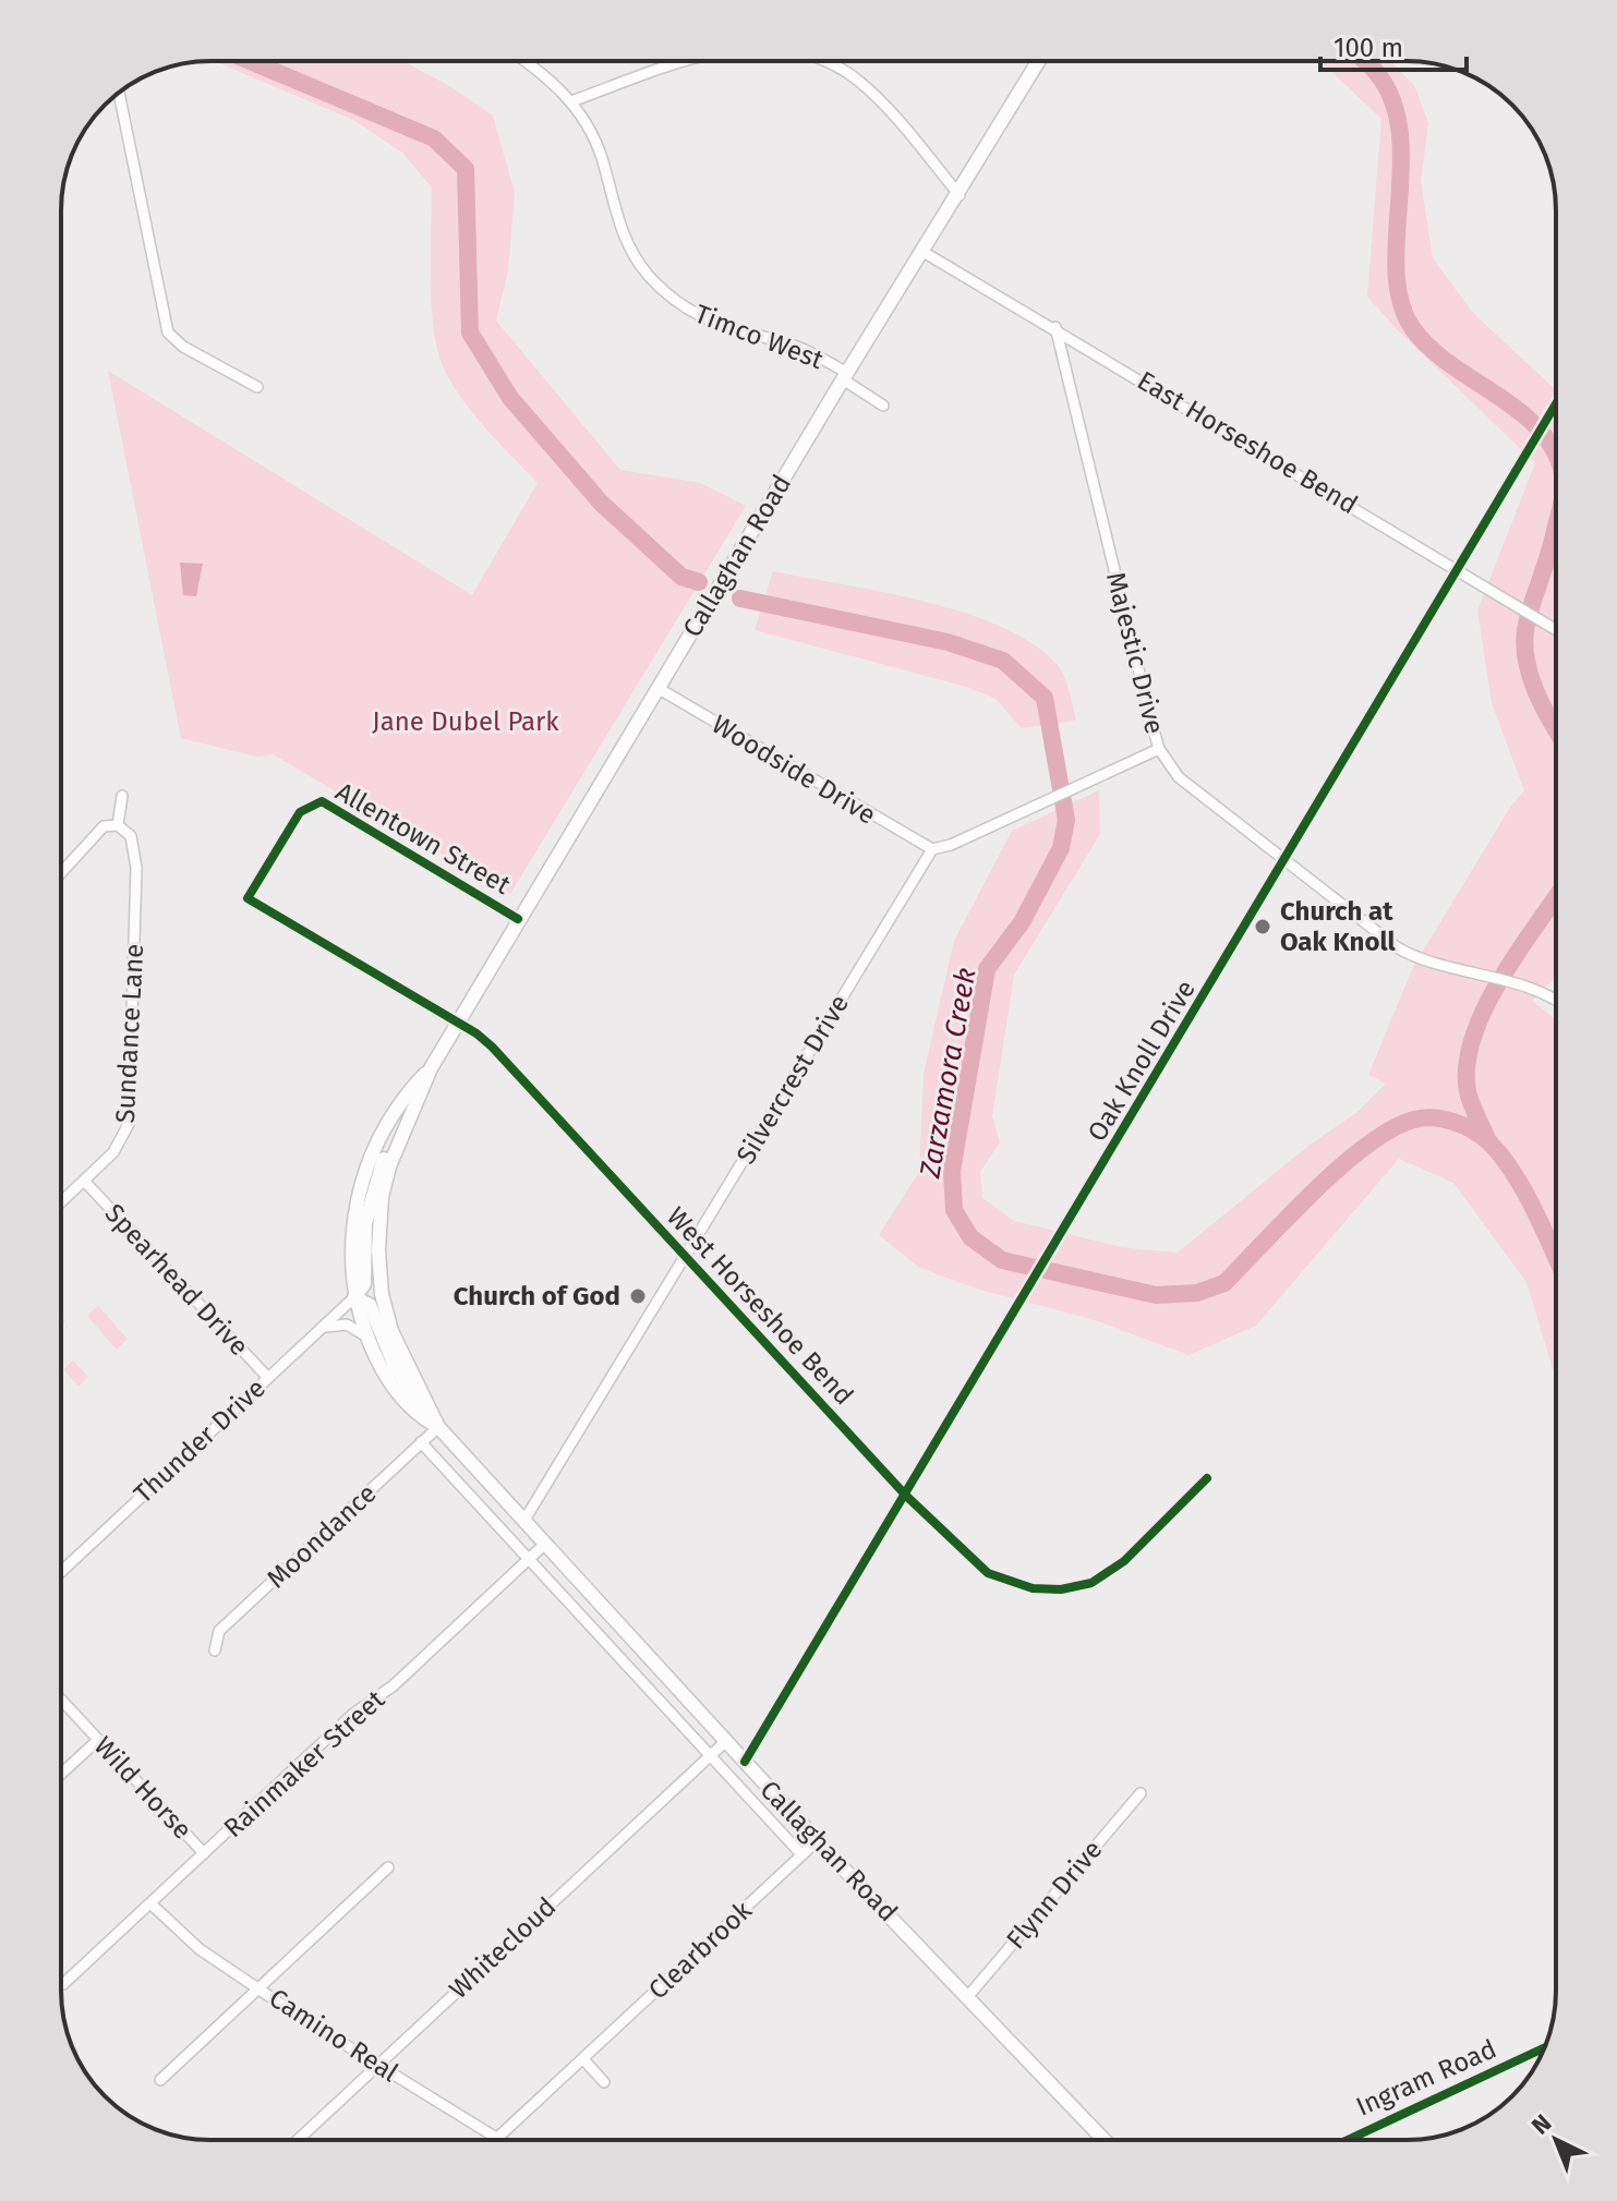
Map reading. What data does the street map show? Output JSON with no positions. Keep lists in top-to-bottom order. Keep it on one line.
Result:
{"streets":{"main road":["Callaghan Road"],"street":["Timco West","East Horseshoe Bend","Majestic Drive","Woodside Drive","Allentown Street","Sundance Lane","Oak Knoll Drive","Silvercrest Drive","Spearhead Drive","West Horseshoe Bend","Thunder Drive","Moondance","Rainmaker Street","Wild Horse","Flynn Drive","Whitecloud","Clearbrook","Camino Real","Ingram Road"]},"crossings":[["Timco West","Callaghan Road"],["East Horseshoe Bend","Callaghan Road"],["East Horseshoe Bend","Majestic Drive"],["East Horseshoe Bend","Oak Knoll Drive"],["Callaghan Road","Woodside Drive"],["Callaghan Road","Allentown Street"],["Callaghan Road","Oak Knoll Drive"],["Callaghan Road","Silvercrest Drive"],["Callaghan Road","West Horseshoe Bend"],["Callaghan Road","Thunder Drive"],["Callaghan Road","Moondance"],["Callaghan Road","Rainmaker Street"],["Callaghan Road","Flynn Drive"],["Callaghan Road","Whitecloud"],["Callaghan Road","Clearbrook"],["Majestic Drive","Oak Knoll Drive"],["Woodside Drive","Silvercrest Drive"],["Allentown Street","West Horseshoe Bend"],["Sundance Lane","Spearhead Drive"],["Oak Knoll Drive","West Horseshoe Bend"],["Silvercrest Drive","West Horseshoe Bend"],["Spearhead Drive","Thunder Drive"],["Rainmaker Street","Wild Horse"],["Rainmaker Street","Camino Real"],["Whitecloud","Camino Real"],["Clearbrook","Camino Real"]],"water":["Zarzamora Creek"],"parks":["Jane Dubel Park"],"places":["Church at Oak Knoll","Church of God"],"scale_bar":"100 m","north":"top left"}
